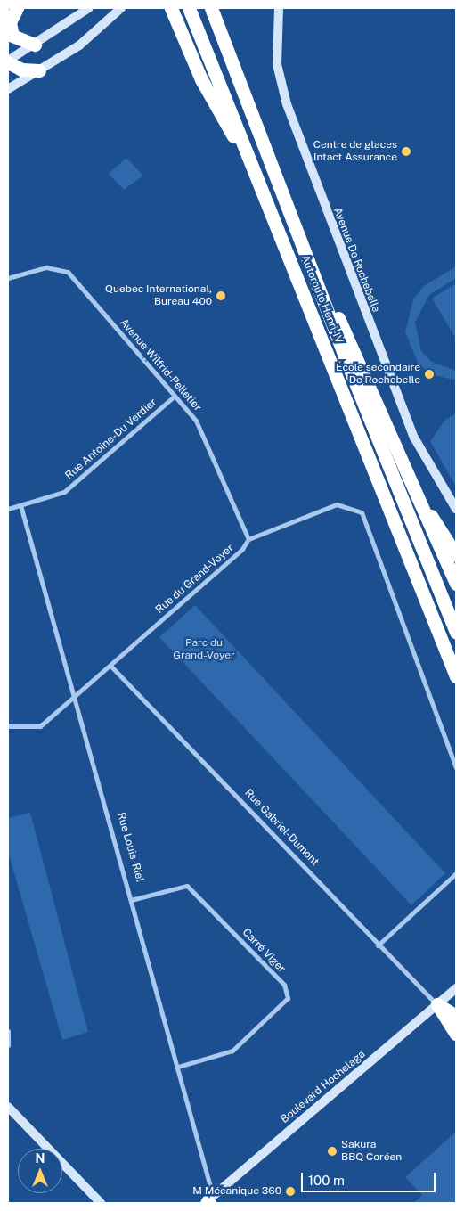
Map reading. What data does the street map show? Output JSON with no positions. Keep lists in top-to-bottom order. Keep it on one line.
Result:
{"streets":{"highway":["Autoroute Henri-IV"],"street":["Avenue De Rochebelle","Avenue Wilfrid-Pelletier","Rue Antoine-Du Verdier","Rue du Grand-Voyer","Rue Gabriel-Dumont","Rue Louis-Riel","Carré Viger","Boulevard Hochelaga"]},"crossings":[["Avenue Wilfrid-Pelletier","Rue Antoine-Du Verdier"],["Avenue Wilfrid-Pelletier","Rue du Grand-Voyer"],["Rue Antoine-Du Verdier","Rue Louis-Riel"],["Rue du Grand-Voyer","Rue Gabriel-Dumont"],["Rue du Grand-Voyer","Rue Louis-Riel"],["Rue Gabriel-Dumont","Boulevard Hochelaga"],["Rue Louis-Riel","Carré Viger"],["Rue Louis-Riel","Boulevard Hochelaga"]],"parks":["Parc du Grand-Voyer"],"places":["Centre de glaces Intact Assurance","Quebec International, Bureau 400","École secondaire De Rochebelle","Sakura BBQ Coréen","M Mécanique 360"],"scale_bar":"100 m","north":"top"}
